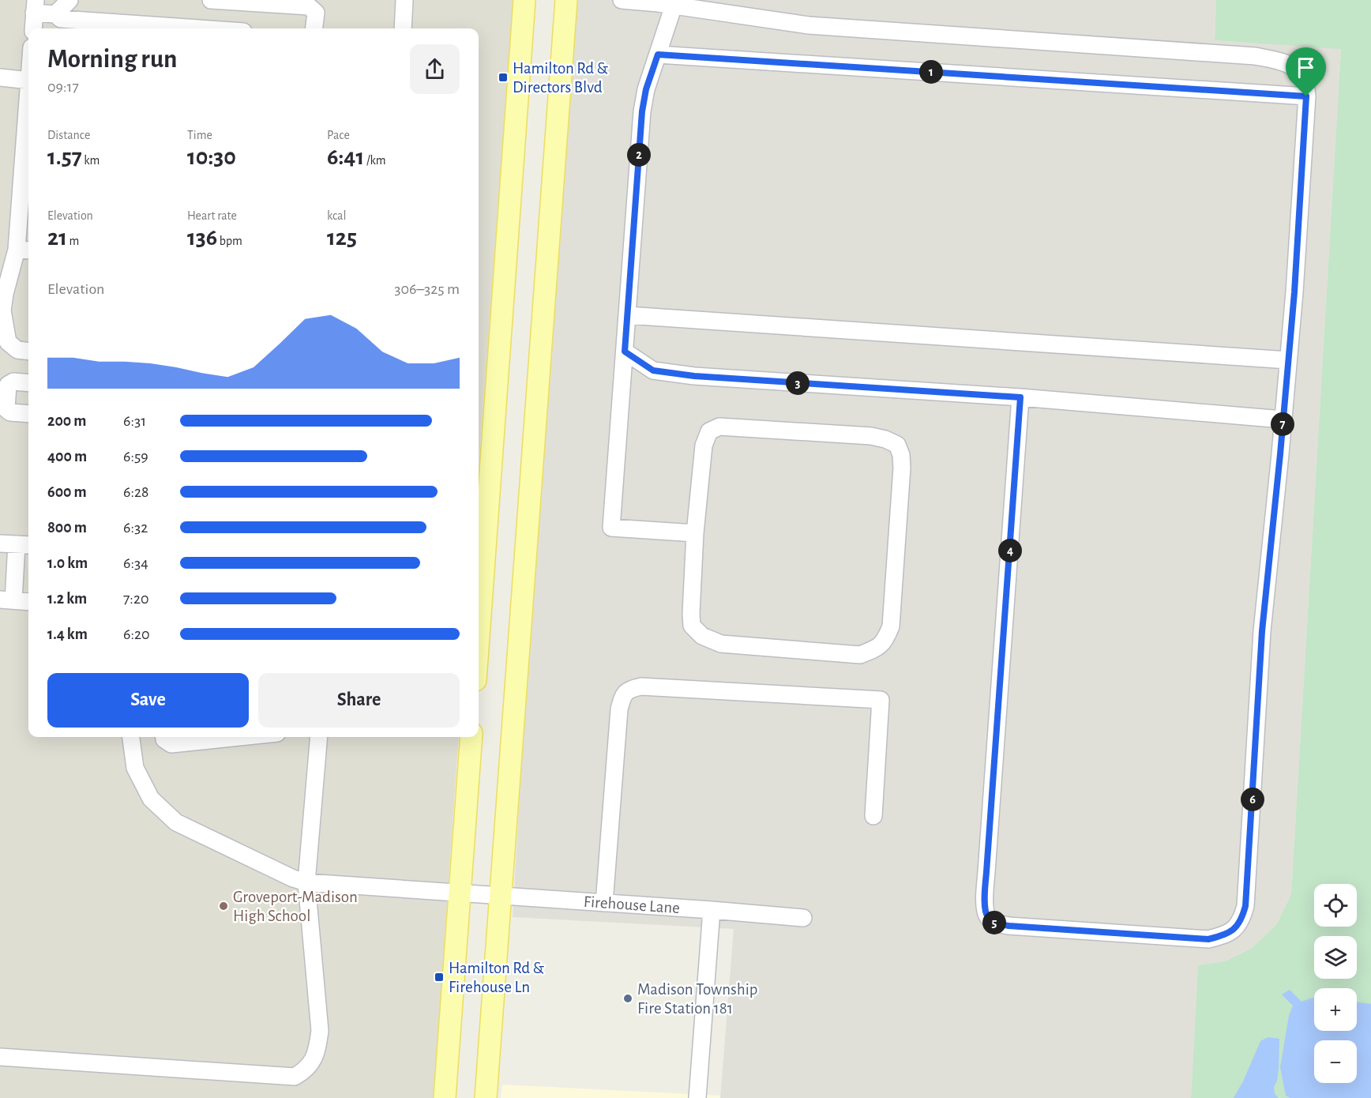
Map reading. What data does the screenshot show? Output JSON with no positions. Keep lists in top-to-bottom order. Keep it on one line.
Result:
{"streets":{"street":["Firehouse Lane"]},"places":{"transit":["Hamilton Rd & Directors Blvd","Hamilton Rd & Firehouse Ln"],"other":["Groveport-Madison High School","Madison Township Fire Station 181"]},"page":{"heading":["Morning run","09:17"],"pins":["1","2","3","7","4","6","5"],"stats":[["Distance","1.57 km"],["Time","10:30"],["Pace","6:41 /km"],["Elevation","21 m"],["Heart rate","136 bpm"],["kcal","125"]],"chart":["Elevation","306–325 m"],"list":[{"name":"200 m","note":"6:31"},{"name":"400 m","note":"6:59"},{"name":"600 m","note":"6:28"},{"name":"800 m","note":"6:32"},{"name":"1.0 km","note":"6:34"},{"name":"1.2 km","note":"7:20"},{"name":"1.4 km","note":"6:20"}],"buttons":["Save","Share"],"map_buttons":["+","−"]}}
